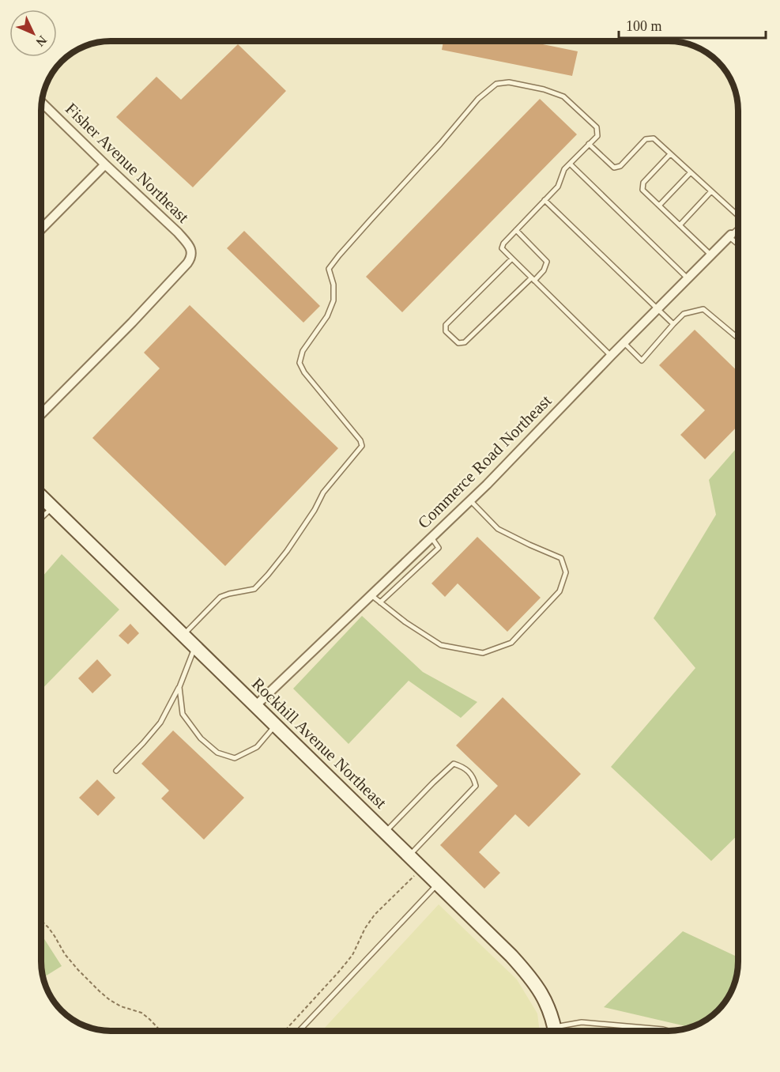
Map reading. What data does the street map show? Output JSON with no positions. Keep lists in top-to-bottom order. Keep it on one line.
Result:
{"streets":{"street":["Fisher Avenue Northeast","Commerce Road Northeast","Rockhill Avenue Northeast"]},"crossings":[["Commerce Road Northeast","Rockhill Avenue Northeast"]],"scale_bar":"100 m","north":"bottom right"}
